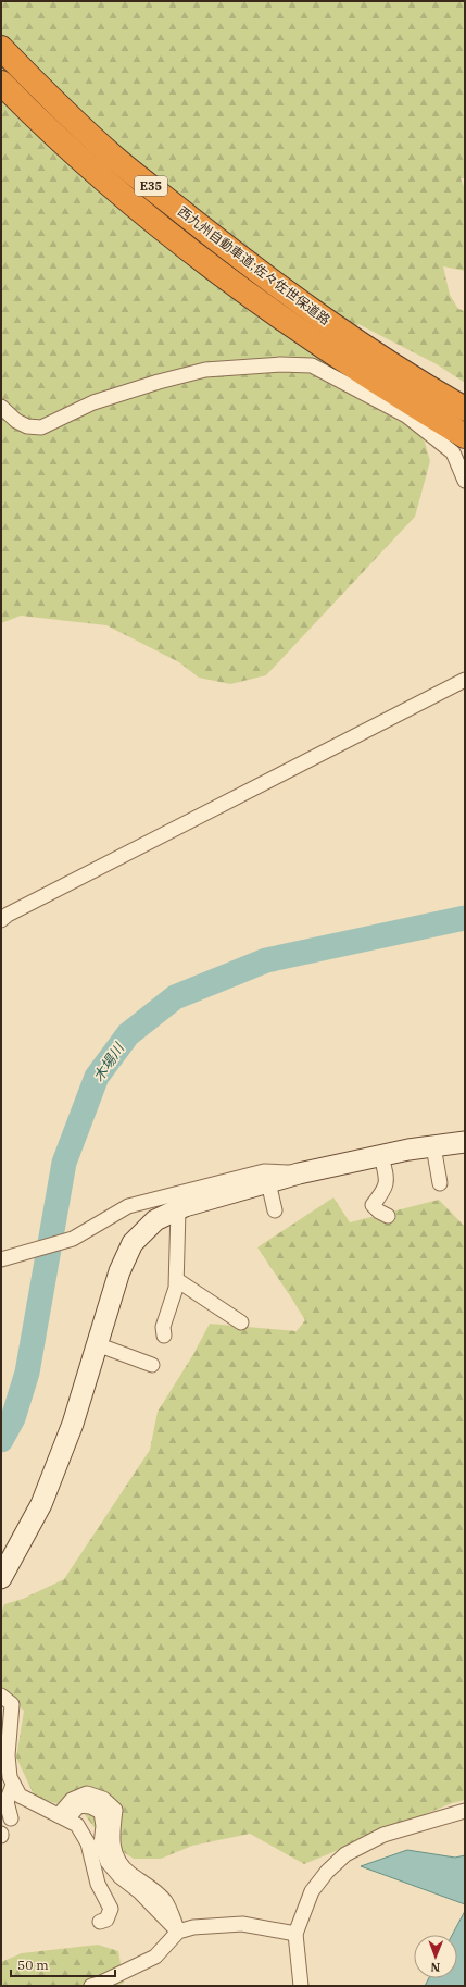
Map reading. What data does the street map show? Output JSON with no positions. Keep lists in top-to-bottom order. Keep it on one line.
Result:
{"streets":{"highway":["E35","西九州自動車道;佐々佐世保道路"]},"water":["木場川"],"scale_bar":"50 m","north":"bottom"}
